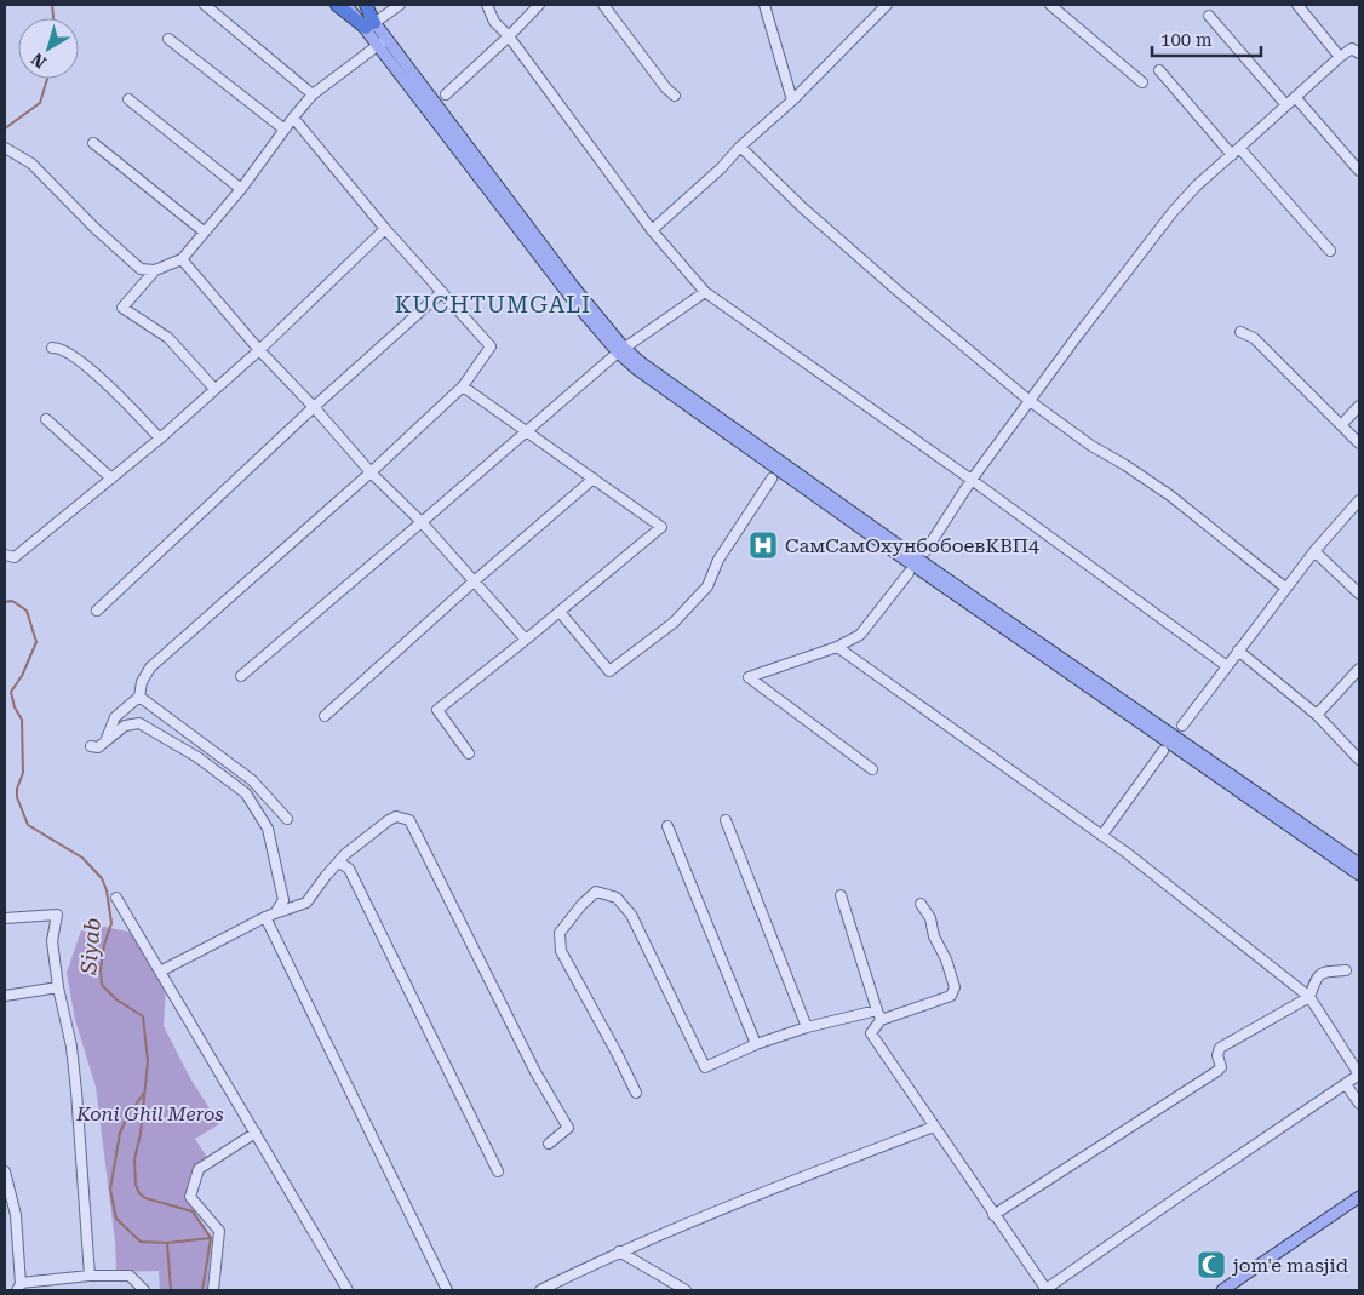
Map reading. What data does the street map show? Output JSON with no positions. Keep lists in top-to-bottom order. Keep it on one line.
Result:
{"districts":["KUCHTUMGALI"],"water":["Siyab"],"parks":["Koni Ghil Meros"],"places":{"hospital":["СамСамОхунбобоевКВП4"],"mosque":["jom'e masjid"]},"scale_bar":"100 m","north":"bottom left"}
